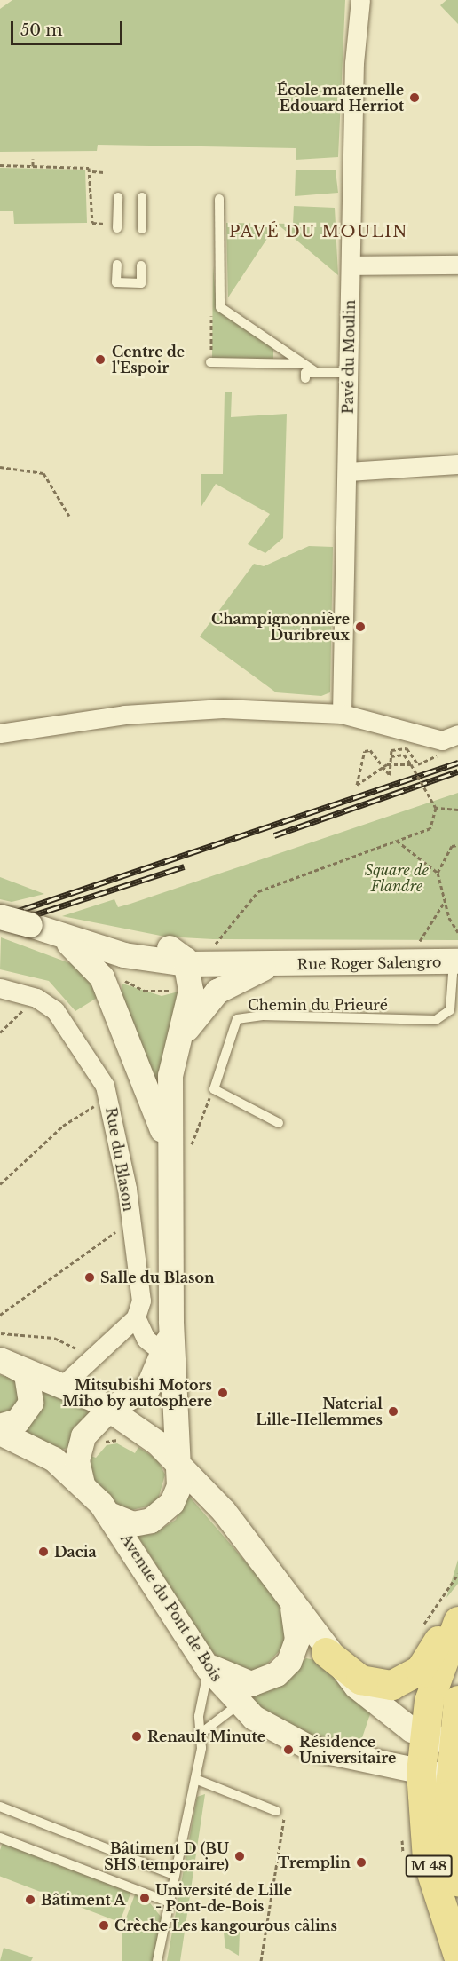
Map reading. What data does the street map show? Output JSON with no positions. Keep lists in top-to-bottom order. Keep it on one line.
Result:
{"streets":{"main road":["Rue Roger Salengro","Avenue du Pont de Bois","M 48"],"street":["Pavé du Moulin","Rue du Blason"],"lane":["Chemin du Prieuré"]},"crossings":[["Rue Roger Salengro","Chemin du Prieuré"]],"districts":["PAVÉ DU MOULIN"],"parks":["Square de Flandre"],"places":["École maternelle Edouard Herriot","Centre de l'Espoir","Champignonnière Duribreux","Salle du Blason","Mitsubishi Motors Miho by autosphere","Naterial Lille-Hellemmes","Dacia","Renault Minute","Résidence Universitaire","Bâtiment D (BU SHS temporaire)","Tremplin","Université de Lille - Pont-de-Bois","Bâtiment A","Crèche Les kangourous câlins"],"scale_bar":"50 m"}
